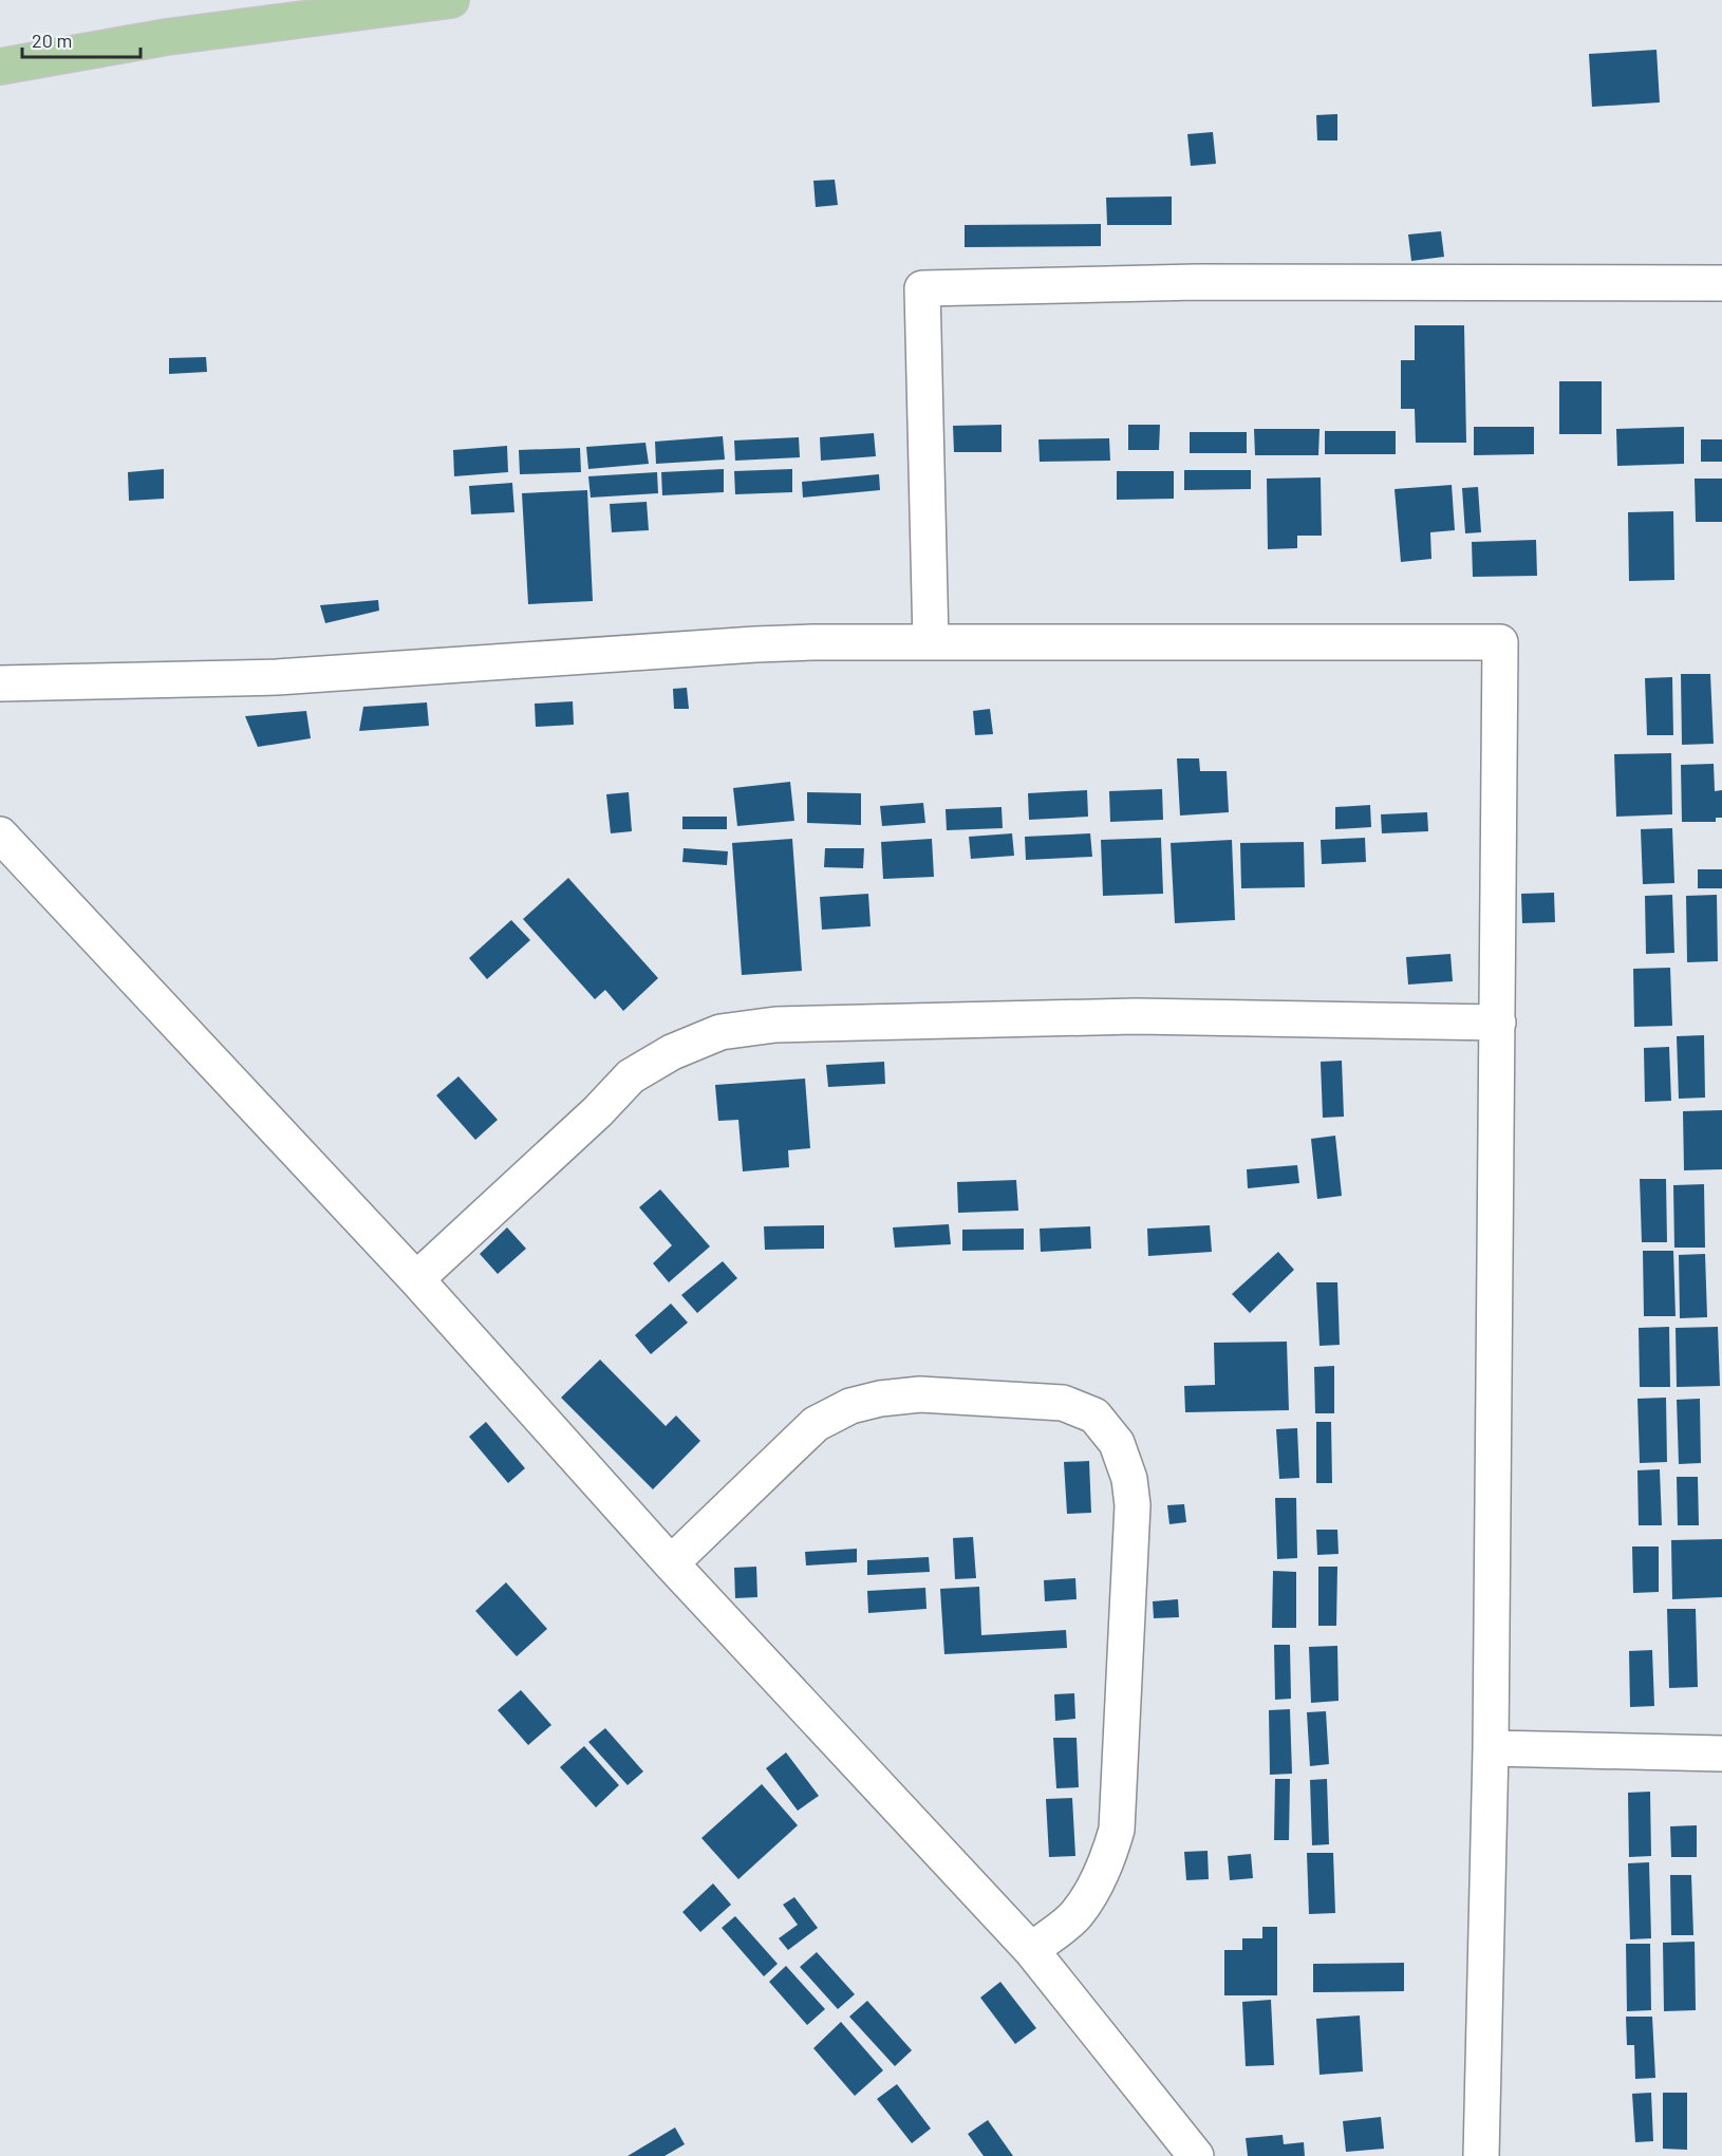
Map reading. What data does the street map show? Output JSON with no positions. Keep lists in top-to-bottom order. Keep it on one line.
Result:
{"scale_bar":"20 m"}
